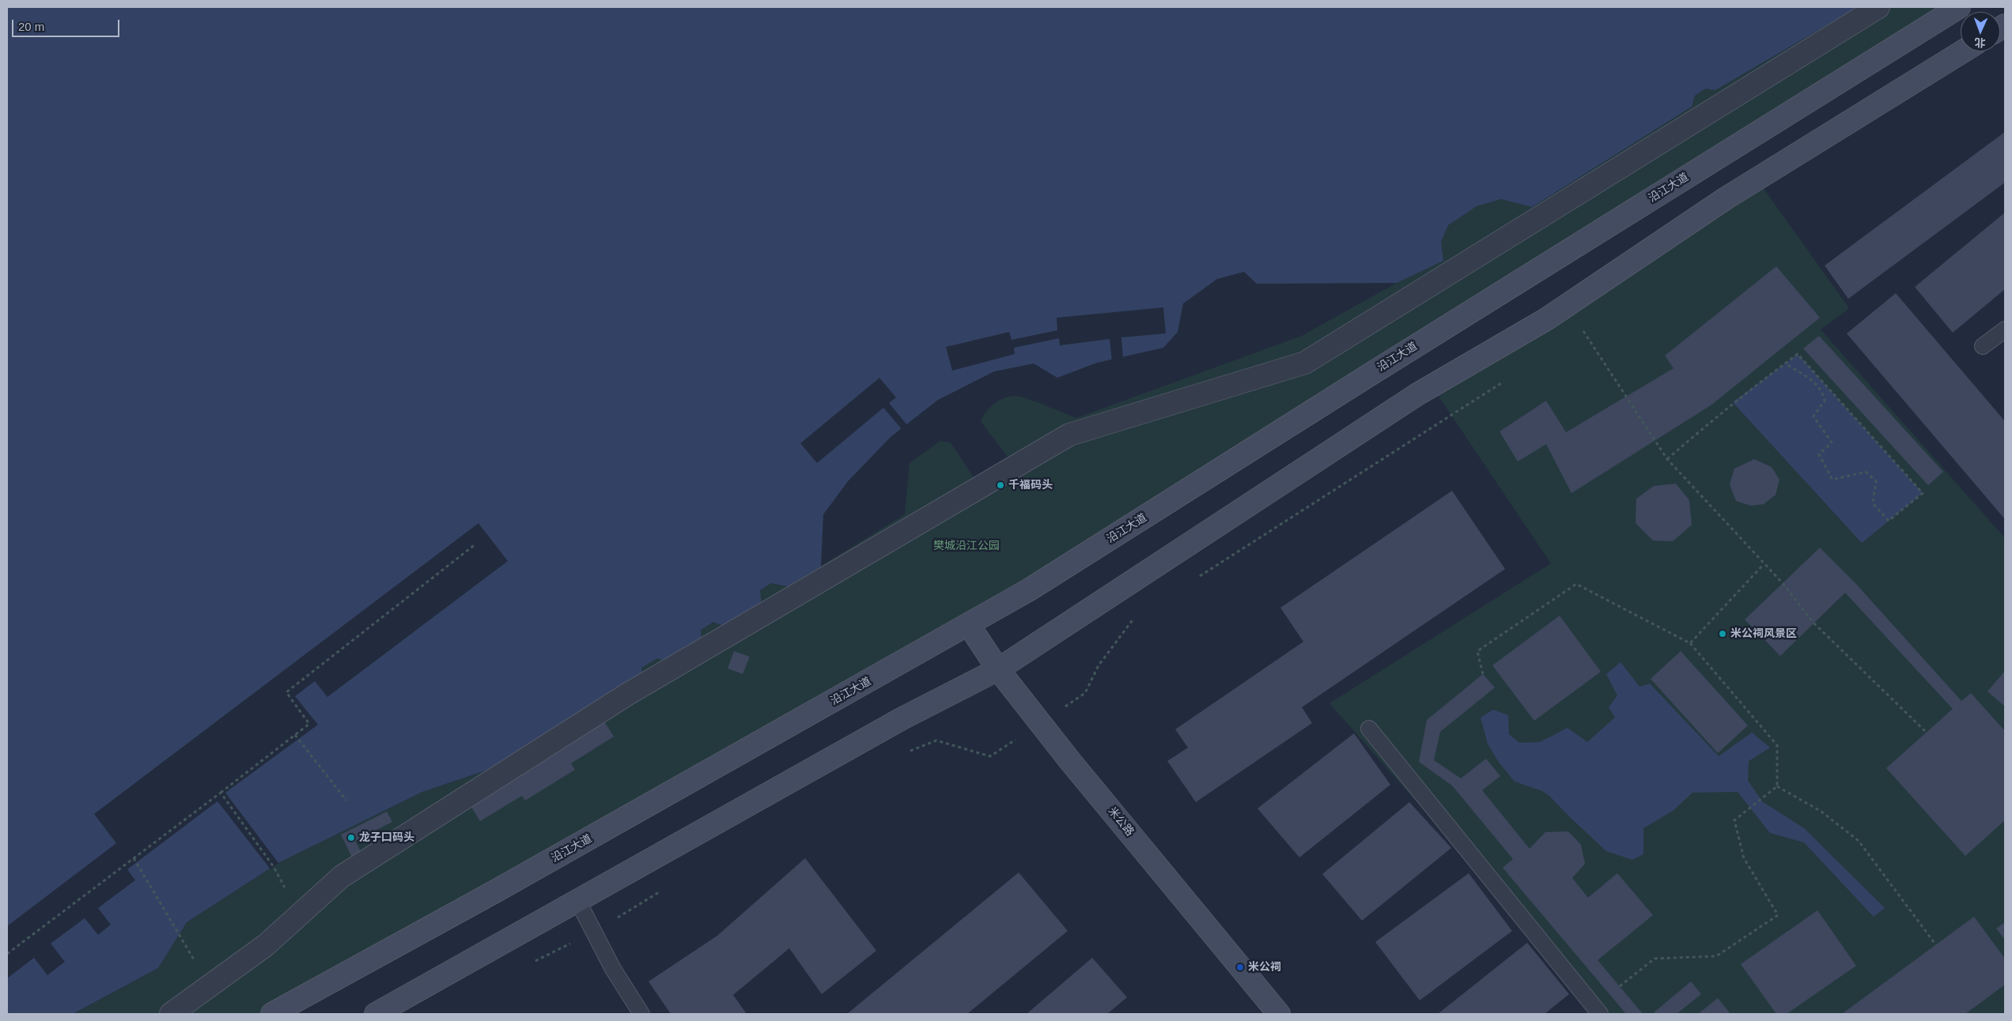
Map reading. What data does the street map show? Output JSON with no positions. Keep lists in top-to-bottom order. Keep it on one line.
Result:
{"streets":{"main road":["沿江大道","米公路"]},"crossings":[["沿江大道","米公路"]],"parks":["樊城沿江公园"],"places":["千福码头","米公祠风景区","龙子口码头","米公祠"],"scale_bar":"20 m","north":"bottom"}
